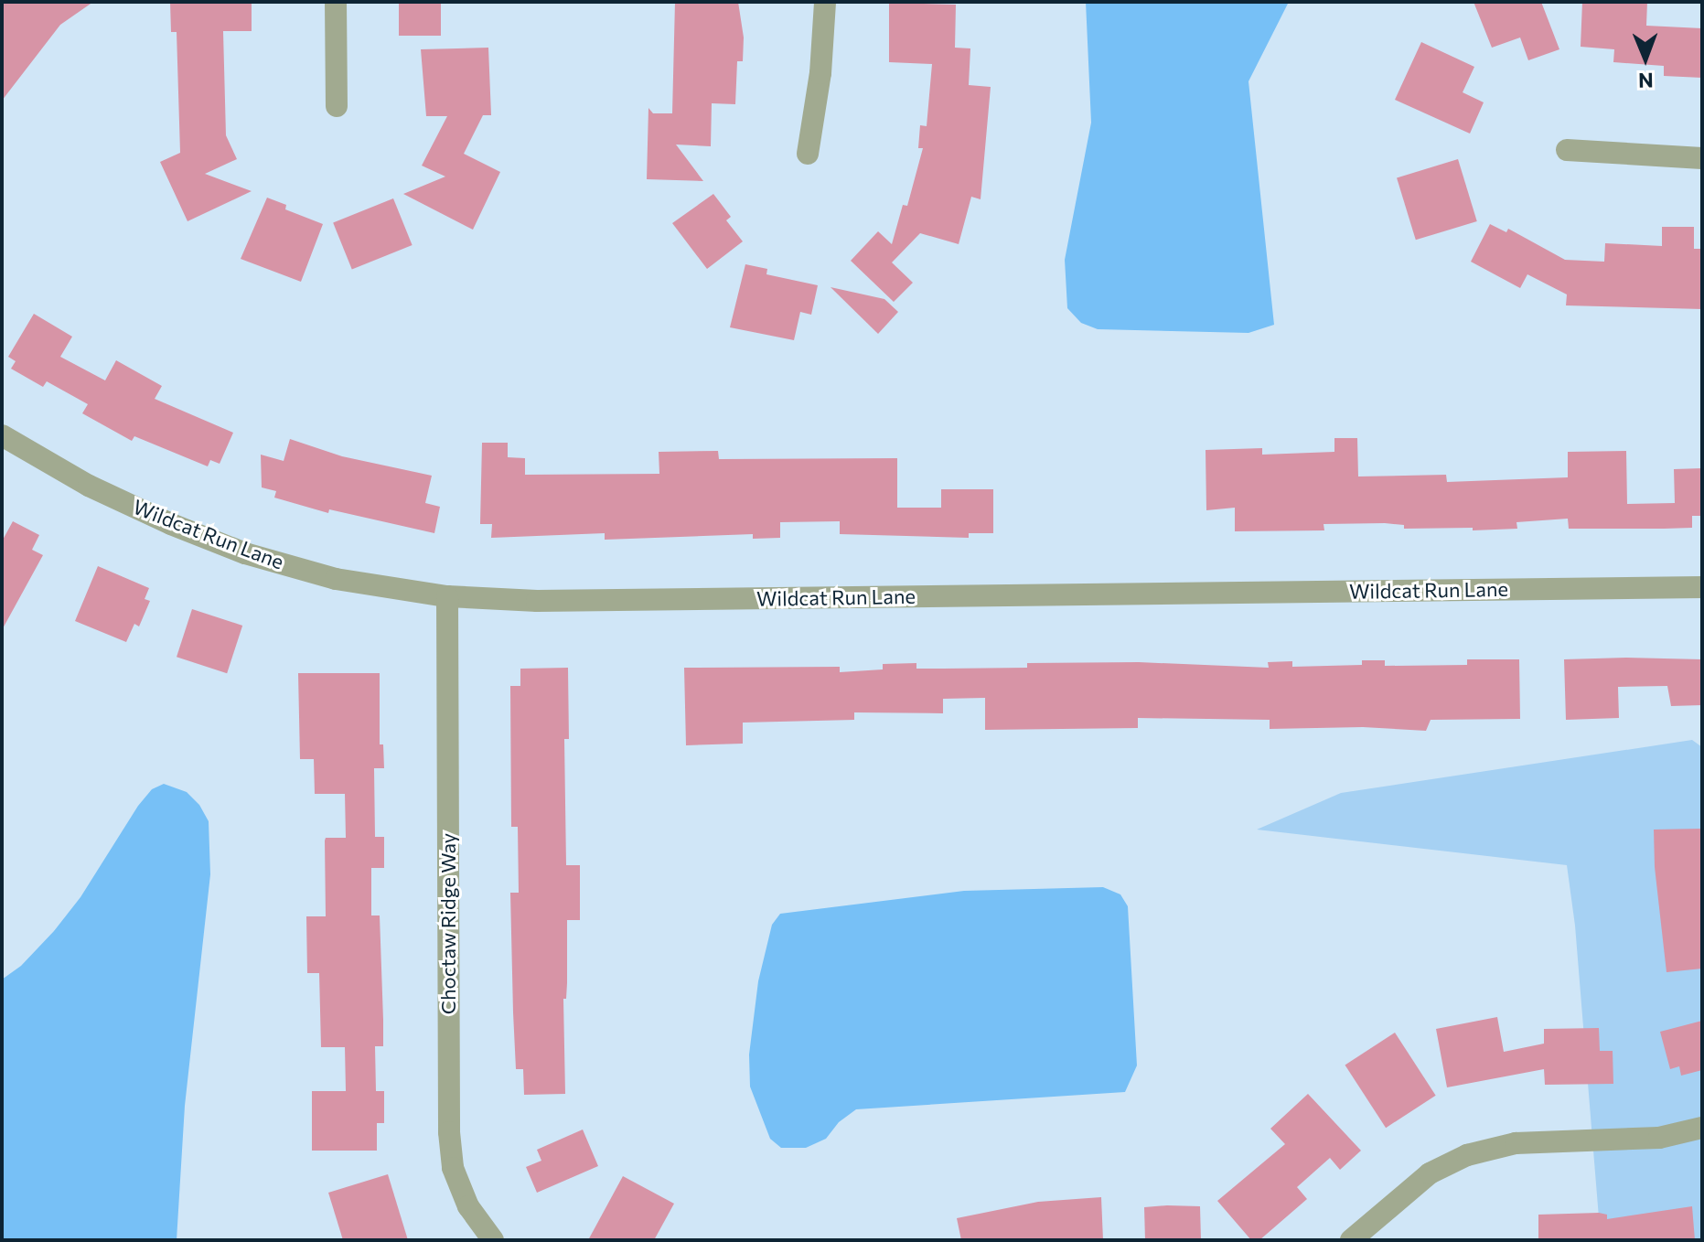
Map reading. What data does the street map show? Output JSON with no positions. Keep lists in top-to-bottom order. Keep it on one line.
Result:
{"streets":{"street":["Wildcat Run Lane","Choctaw Ridge Way"]},"crossings":[["Wildcat Run Lane","Choctaw Ridge Way"]],"north":"bottom"}
